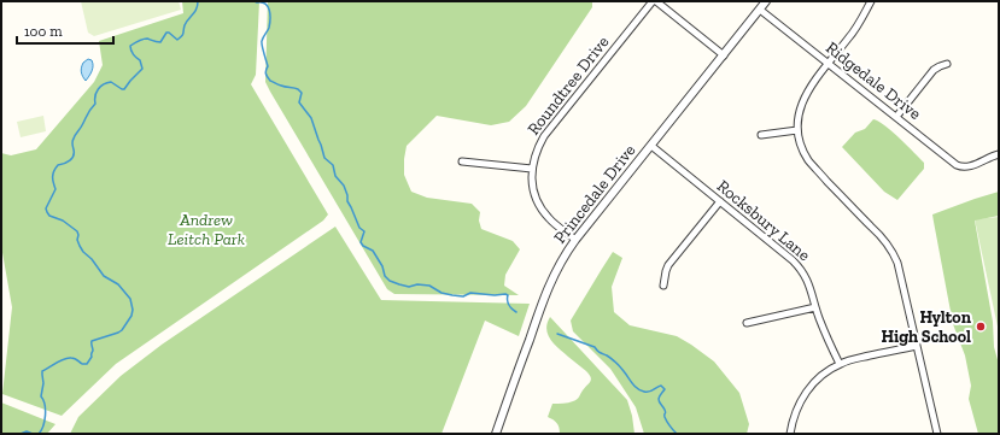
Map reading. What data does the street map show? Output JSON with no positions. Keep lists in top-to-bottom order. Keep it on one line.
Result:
{"streets":{"street":["Ridgedale Drive","Roundtree Drive","Princedale Drive","Rocksbury Lane"]},"crossings":[["Ridgedale Drive","Princedale Drive"],["Roundtree Drive","Princedale Drive"],["Princedale Drive","Rocksbury Lane"]],"parks":["Andrew Leitch Park"],"places":["Hylton High School"],"scale_bar":"100 m"}
